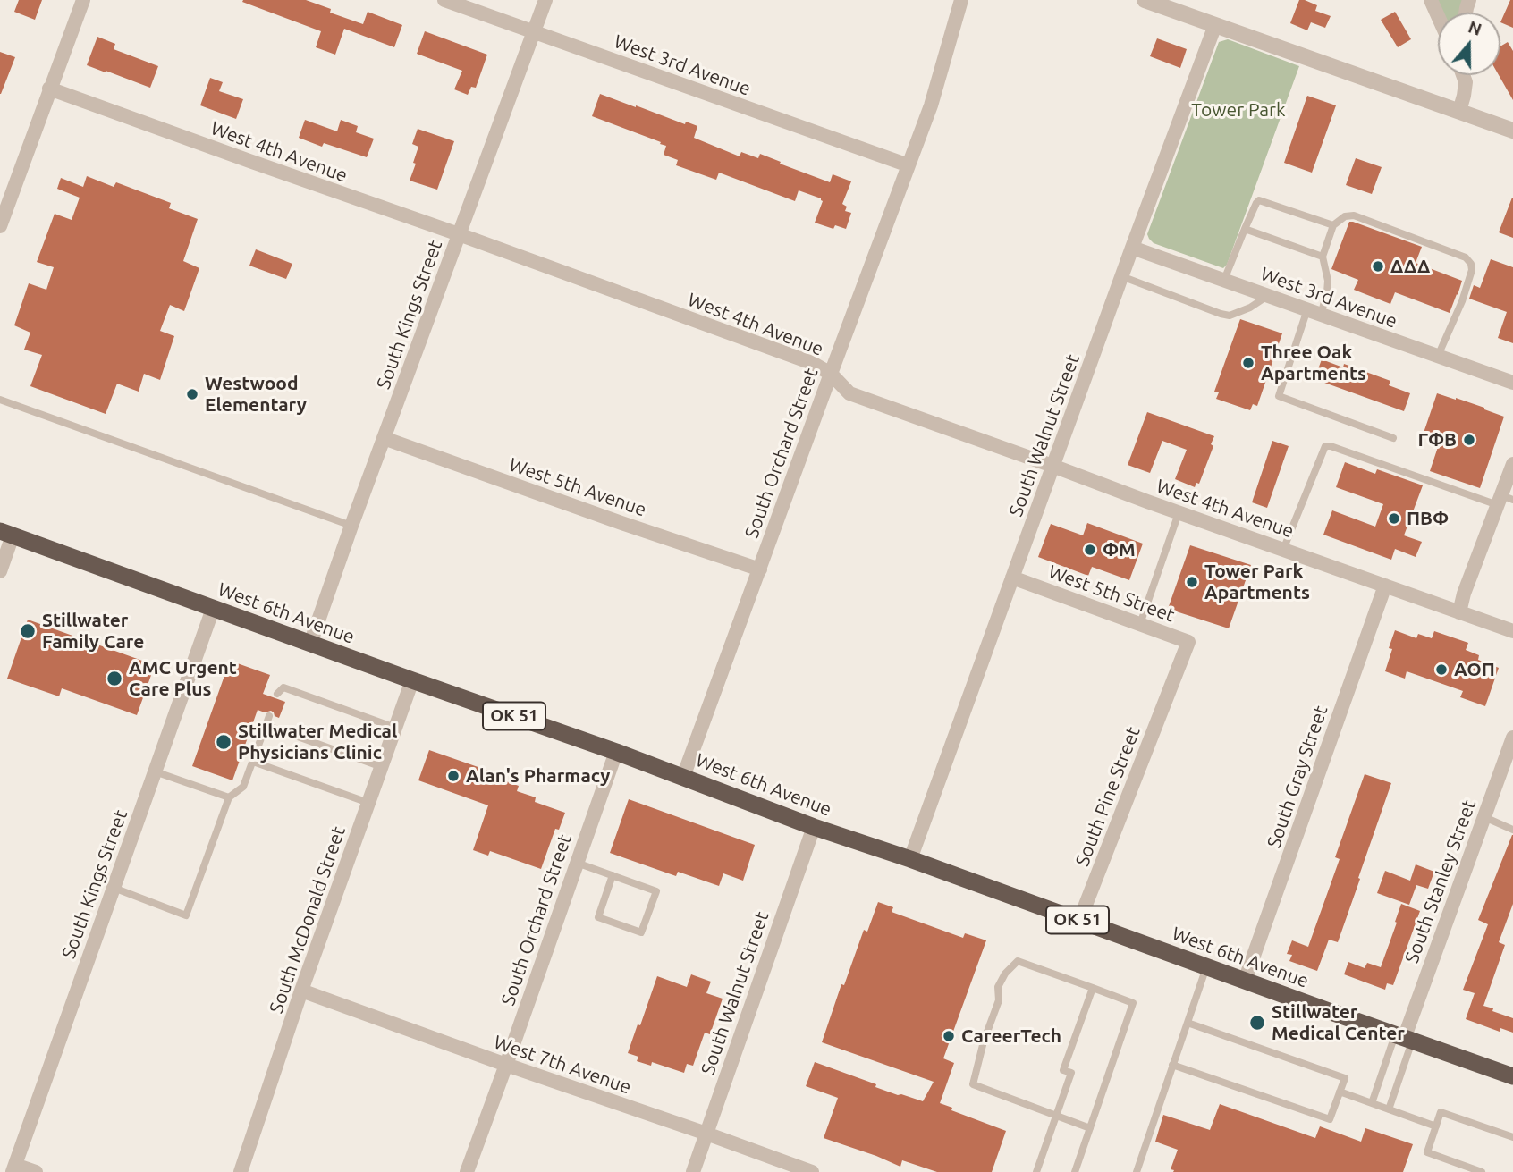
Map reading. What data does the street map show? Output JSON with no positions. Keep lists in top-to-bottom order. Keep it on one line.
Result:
{"streets":{"highway":["West 6th Avenue","OK 51"],"street":["West 3rd Avenue","West 4th Avenue","South Kings Street","South Walnut Street","South Orchard Street","West 5th Avenue","West 5th Street","South Gray Street","South Pine Street","South Stanley Street","South McDonald Street","West 7th Avenue"]},"crossings":[["West 3rd Avenue","South Kings Street"],["West 3rd Avenue","South Walnut Street"],["West 3rd Avenue","South Orchard Street"],["West 4th Avenue","South Kings Street"],["West 4th Avenue","South Walnut Street"],["West 4th Avenue","South Orchard Street"],["West 4th Avenue","South Gray Street"],["South Kings Street","West 5th Avenue"],["South Kings Street","West 6th Avenue"],["South Walnut Street","West 5th Street"],["South Walnut Street","West 6th Avenue"],["South Walnut Street","West 7th Avenue"],["South Orchard Street","West 5th Avenue"],["South Orchard Street","West 6th Avenue"],["South Orchard Street","West 7th Avenue"],["West 5th Street","South Pine Street"],["West 6th Avenue","South Gray Street"],["West 6th Avenue","South Pine Street"],["West 6th Avenue","South Stanley Street"],["West 6th Avenue","South McDonald Street"],["South McDonald Street","West 7th Avenue"]],"parks":["Tower Park"],"places":["ΔΔΔ","Three Oak Apartments","Westwood Elementary","ΓΦΒ","ΠΒΦ","ΦΜ","Tower Park Apartments","Stillwater Family Care","AOΠ","AMC Urgent Care Plus","Stillwater Medical Physicians Clinic","Alan's Pharmacy","Stillwater Medical Center","CareerTech"],"north":"top"}
